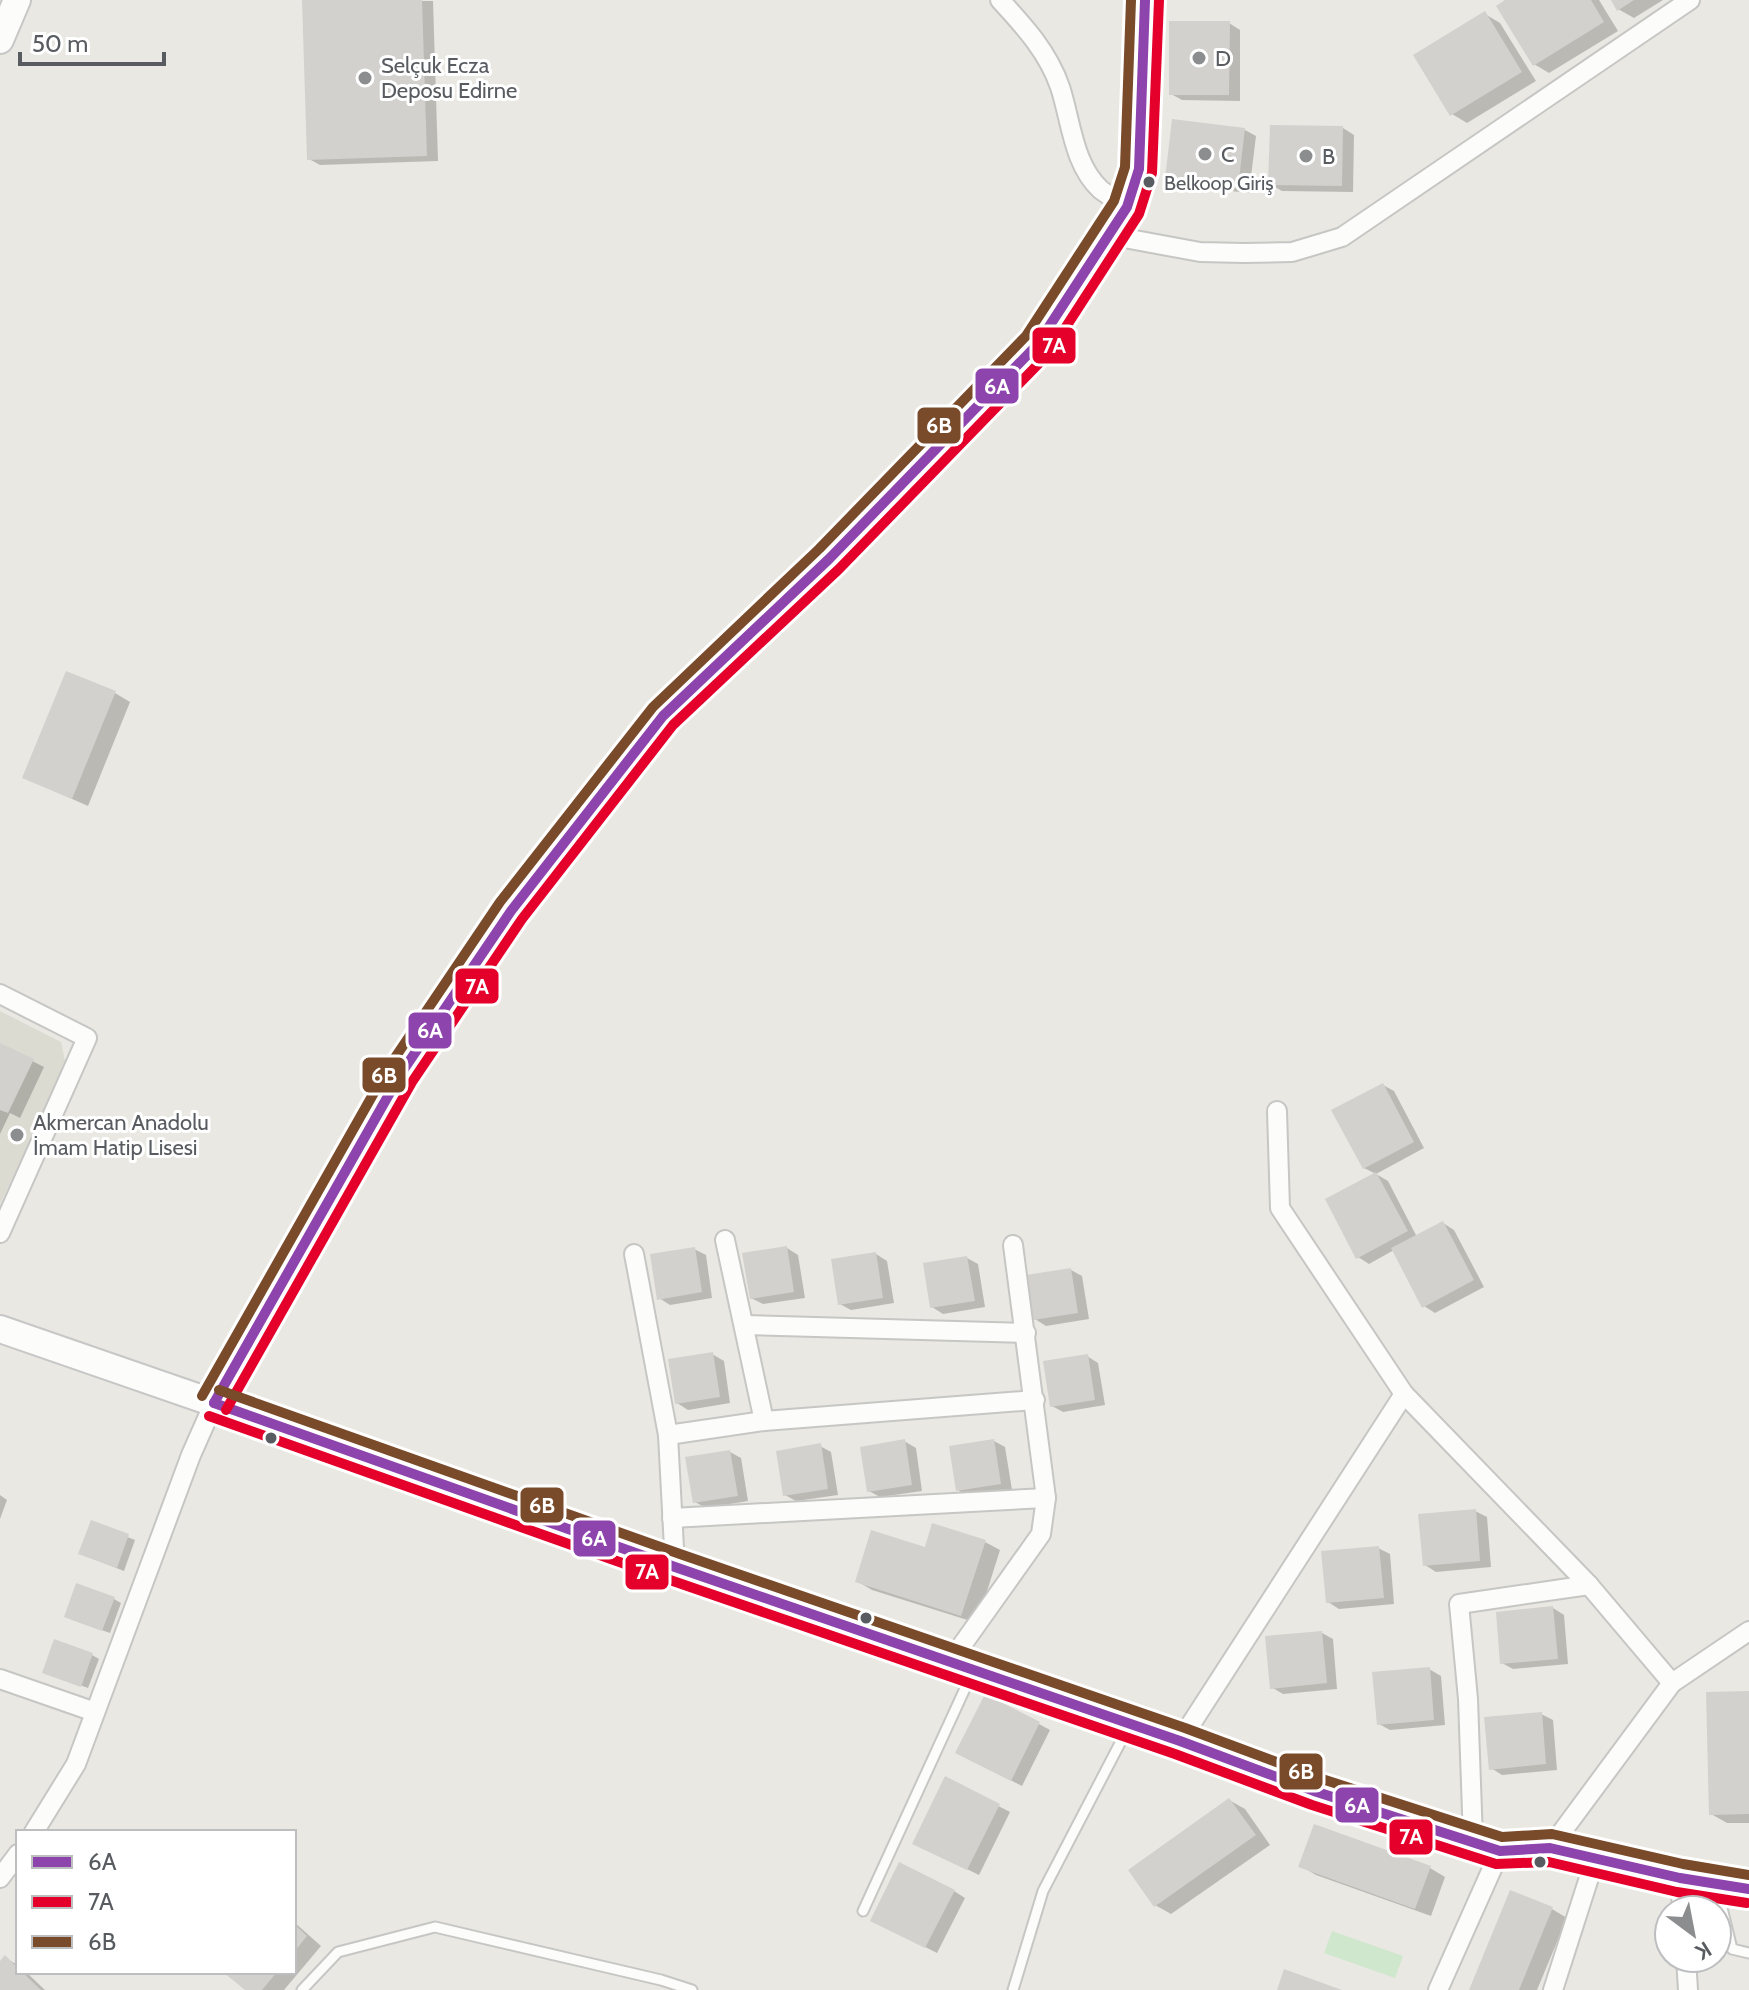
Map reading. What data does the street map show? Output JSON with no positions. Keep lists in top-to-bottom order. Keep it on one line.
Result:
{"places":["D","Selçuk Ecza Deposu Edirne","C","B","Belkoop Giriş","Akmercan Anadolu İmam Hatip Lisesi"],"lines":["transit line 6A","transit line 7A","transit line 6B"],"legend":["6A","7A","6B"],"scale_bar":"50 m","north":"bottom right"}
